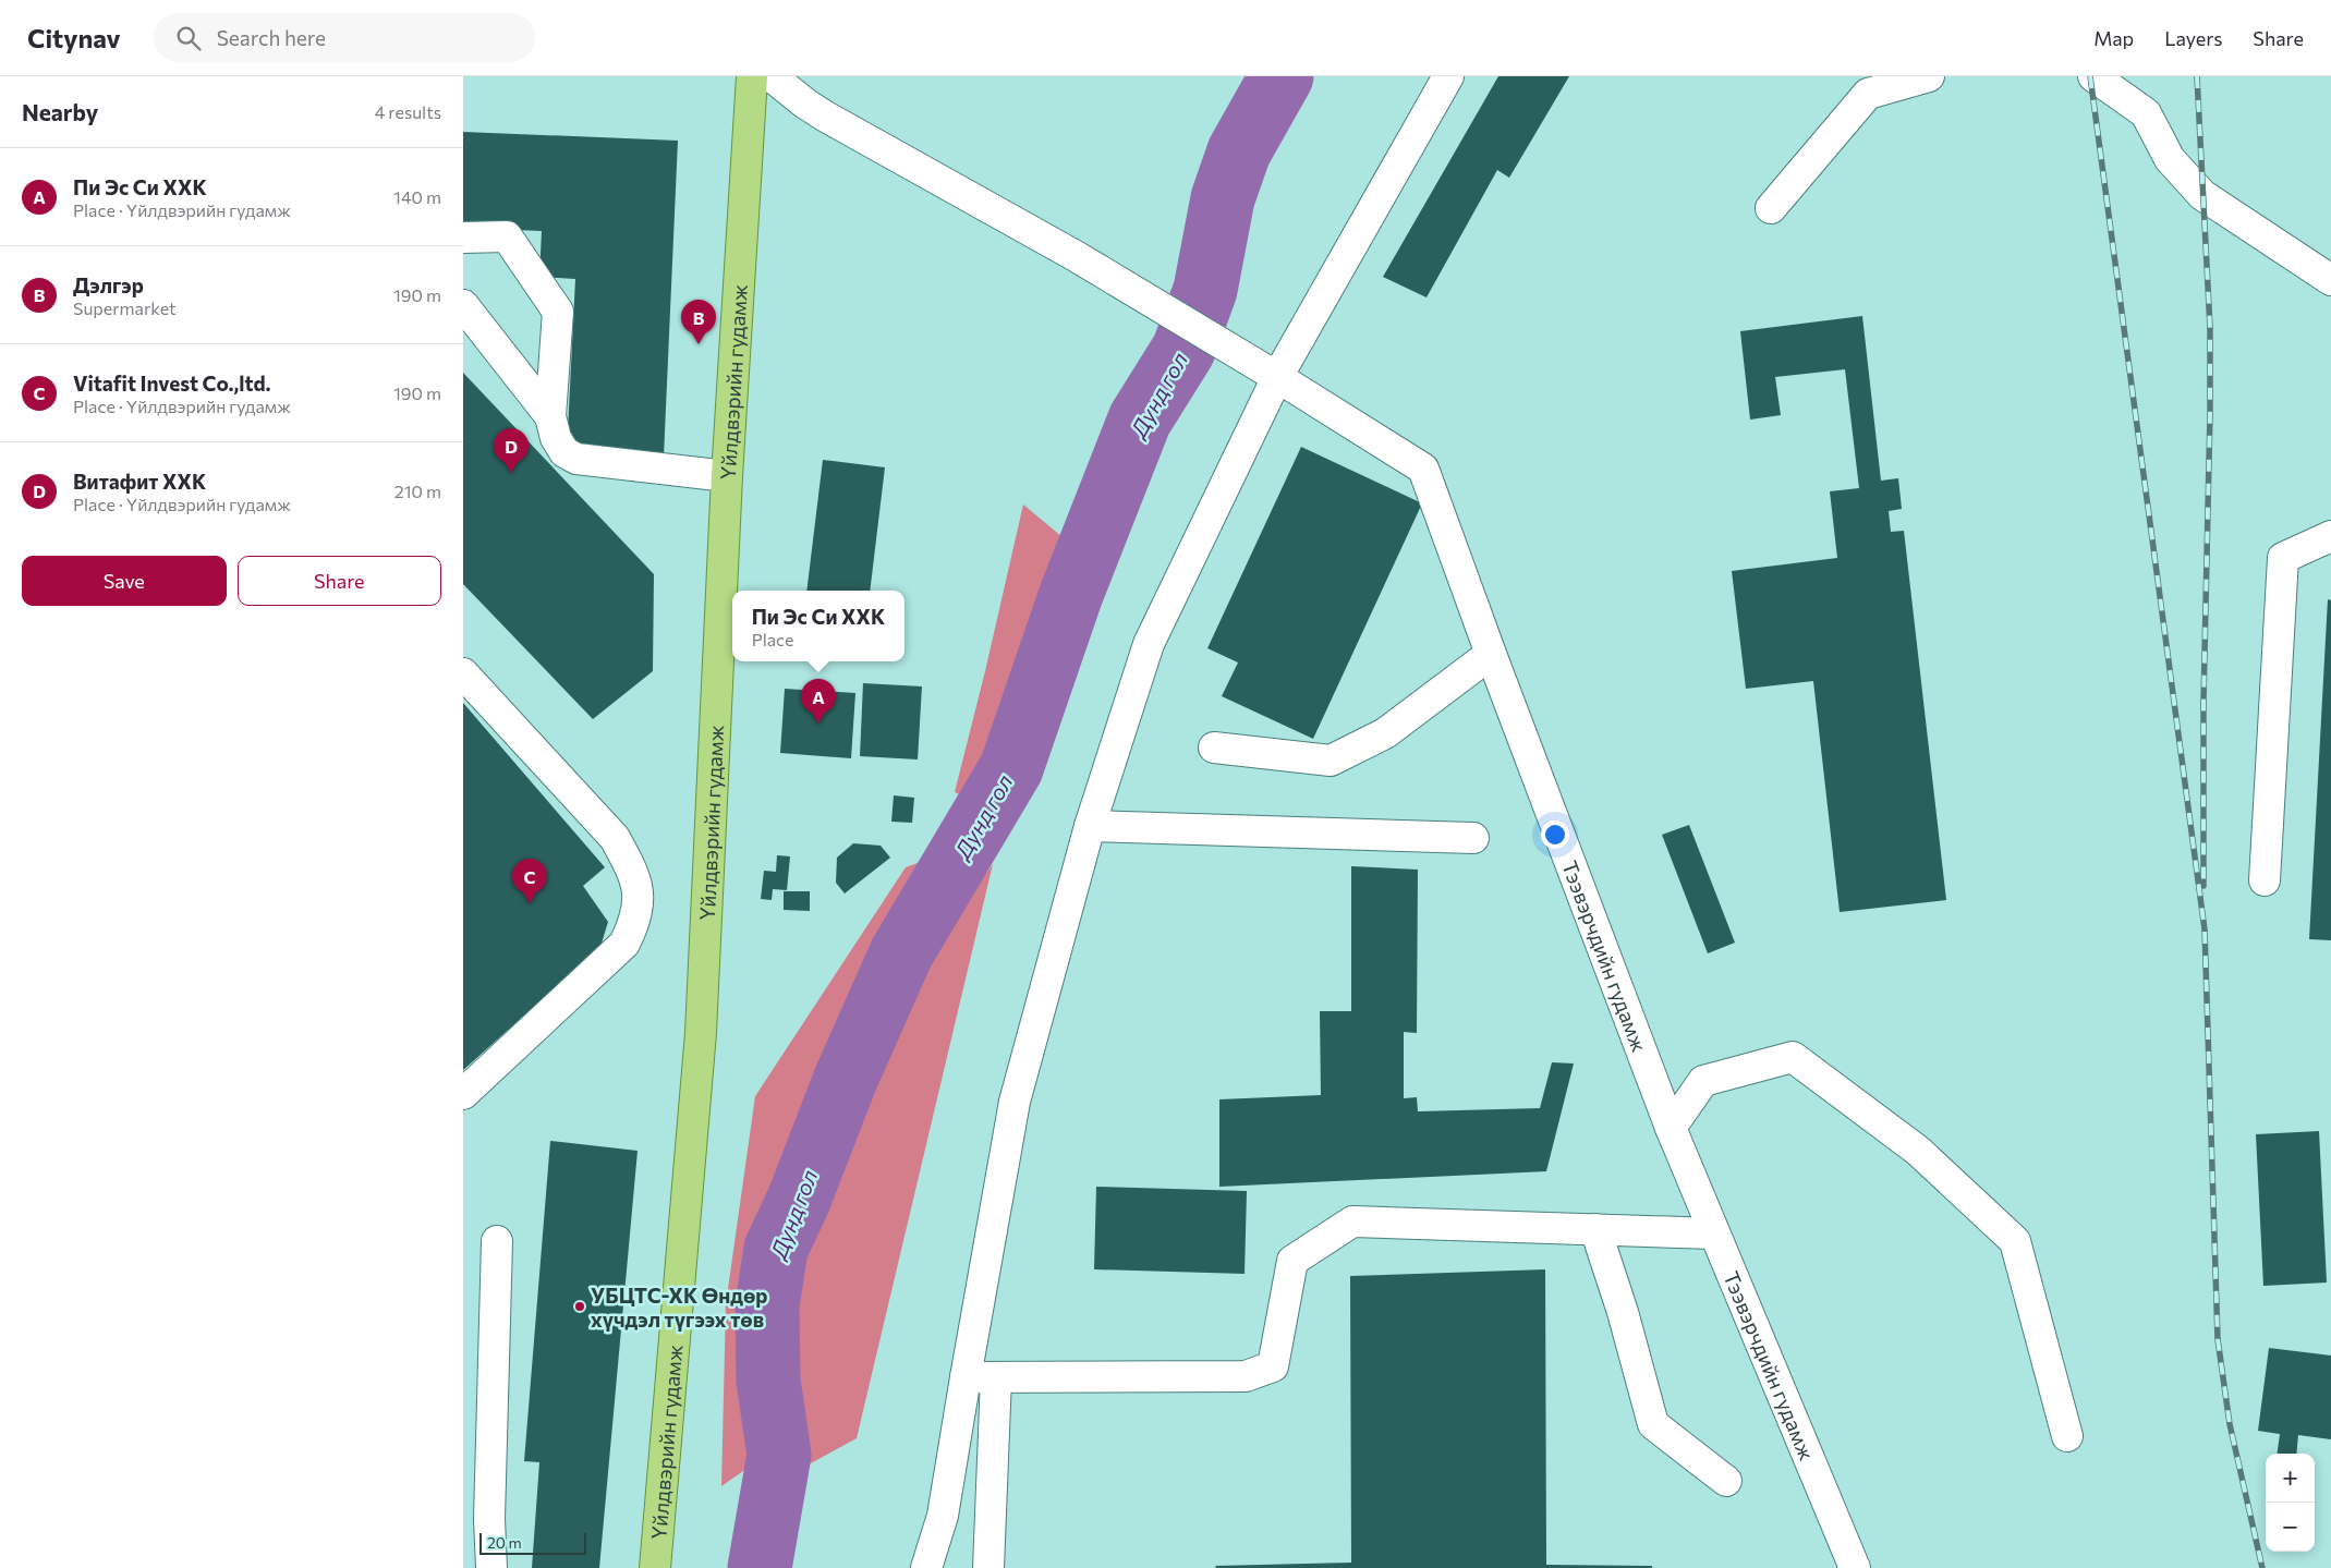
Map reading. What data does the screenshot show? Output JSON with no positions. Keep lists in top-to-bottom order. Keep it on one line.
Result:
{"streets":{"main road":["Yйлдвэрийн гудамж"],"street":["Тээвэрчдийн гудамж"]},"water":["Дунд гол"],"places":["УБЦТС-ХК Өндөр хүчдэл түгээх төв"],"scale_bar":"20 m","page":{"header":"Citynav","search":"Search here","nav":["Map","Layers","Share"],"heading":["Nearby","4 results"],"list":[{"mark":"A","name":"Пи Эс Си ХХК","note":"Place · Yйлдвэрийн гудамж","value":"140 m"},{"mark":"B","name":"Дэлгэр","note":"Supermarket","value":"190 m"},{"mark":"C","name":"Vitafit Invest Co.,ltd.","note":"Place · Yйлдвэрийн гудамж","value":"190 m"},{"mark":"D","name":"Витафит ХХК","note":"Place · Yйлдвэрийн гудамж","value":"210 m"}],"pins":["B","D","A","C"],"buttons":["Save","Share"],"popup":["Пи Эс Си ХХК","Place"],"map_buttons":["+","−"],"scale":"20 m"}}
